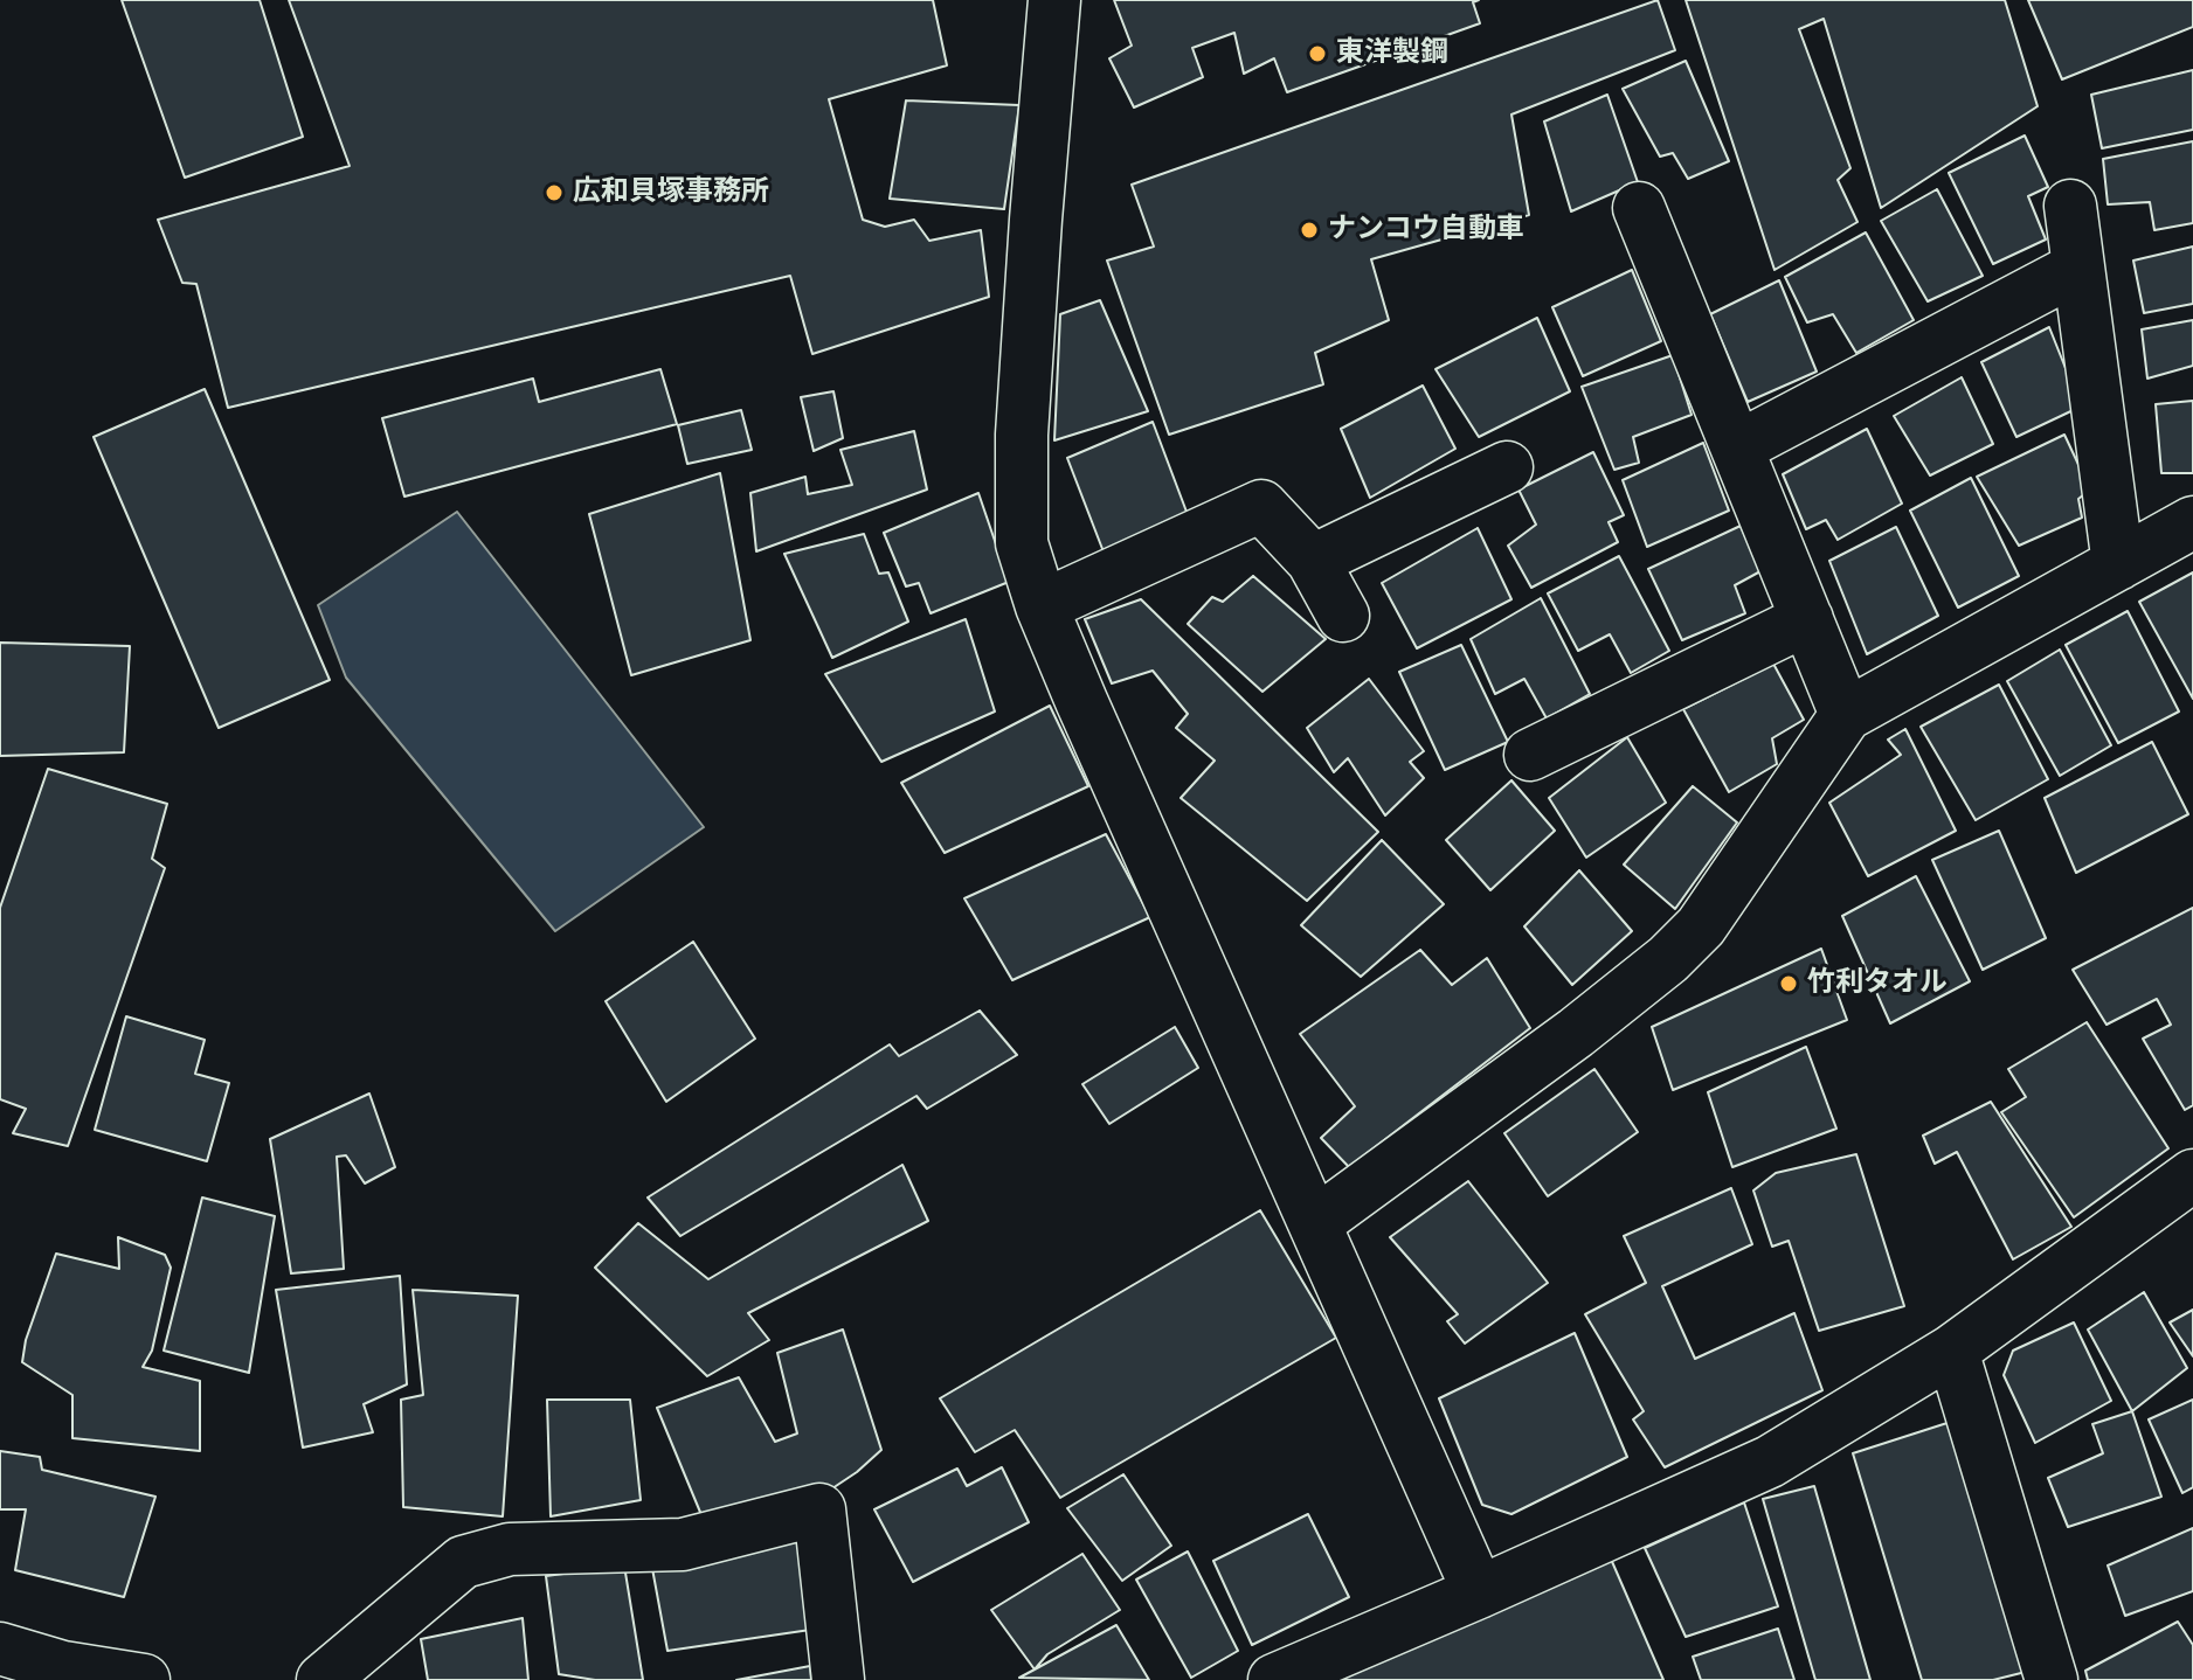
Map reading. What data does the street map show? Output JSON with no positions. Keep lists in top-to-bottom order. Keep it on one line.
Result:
{"places":["東洋製鋼","広和貝塚事務所","ナンコウ自動車","竹利タオル"]}
